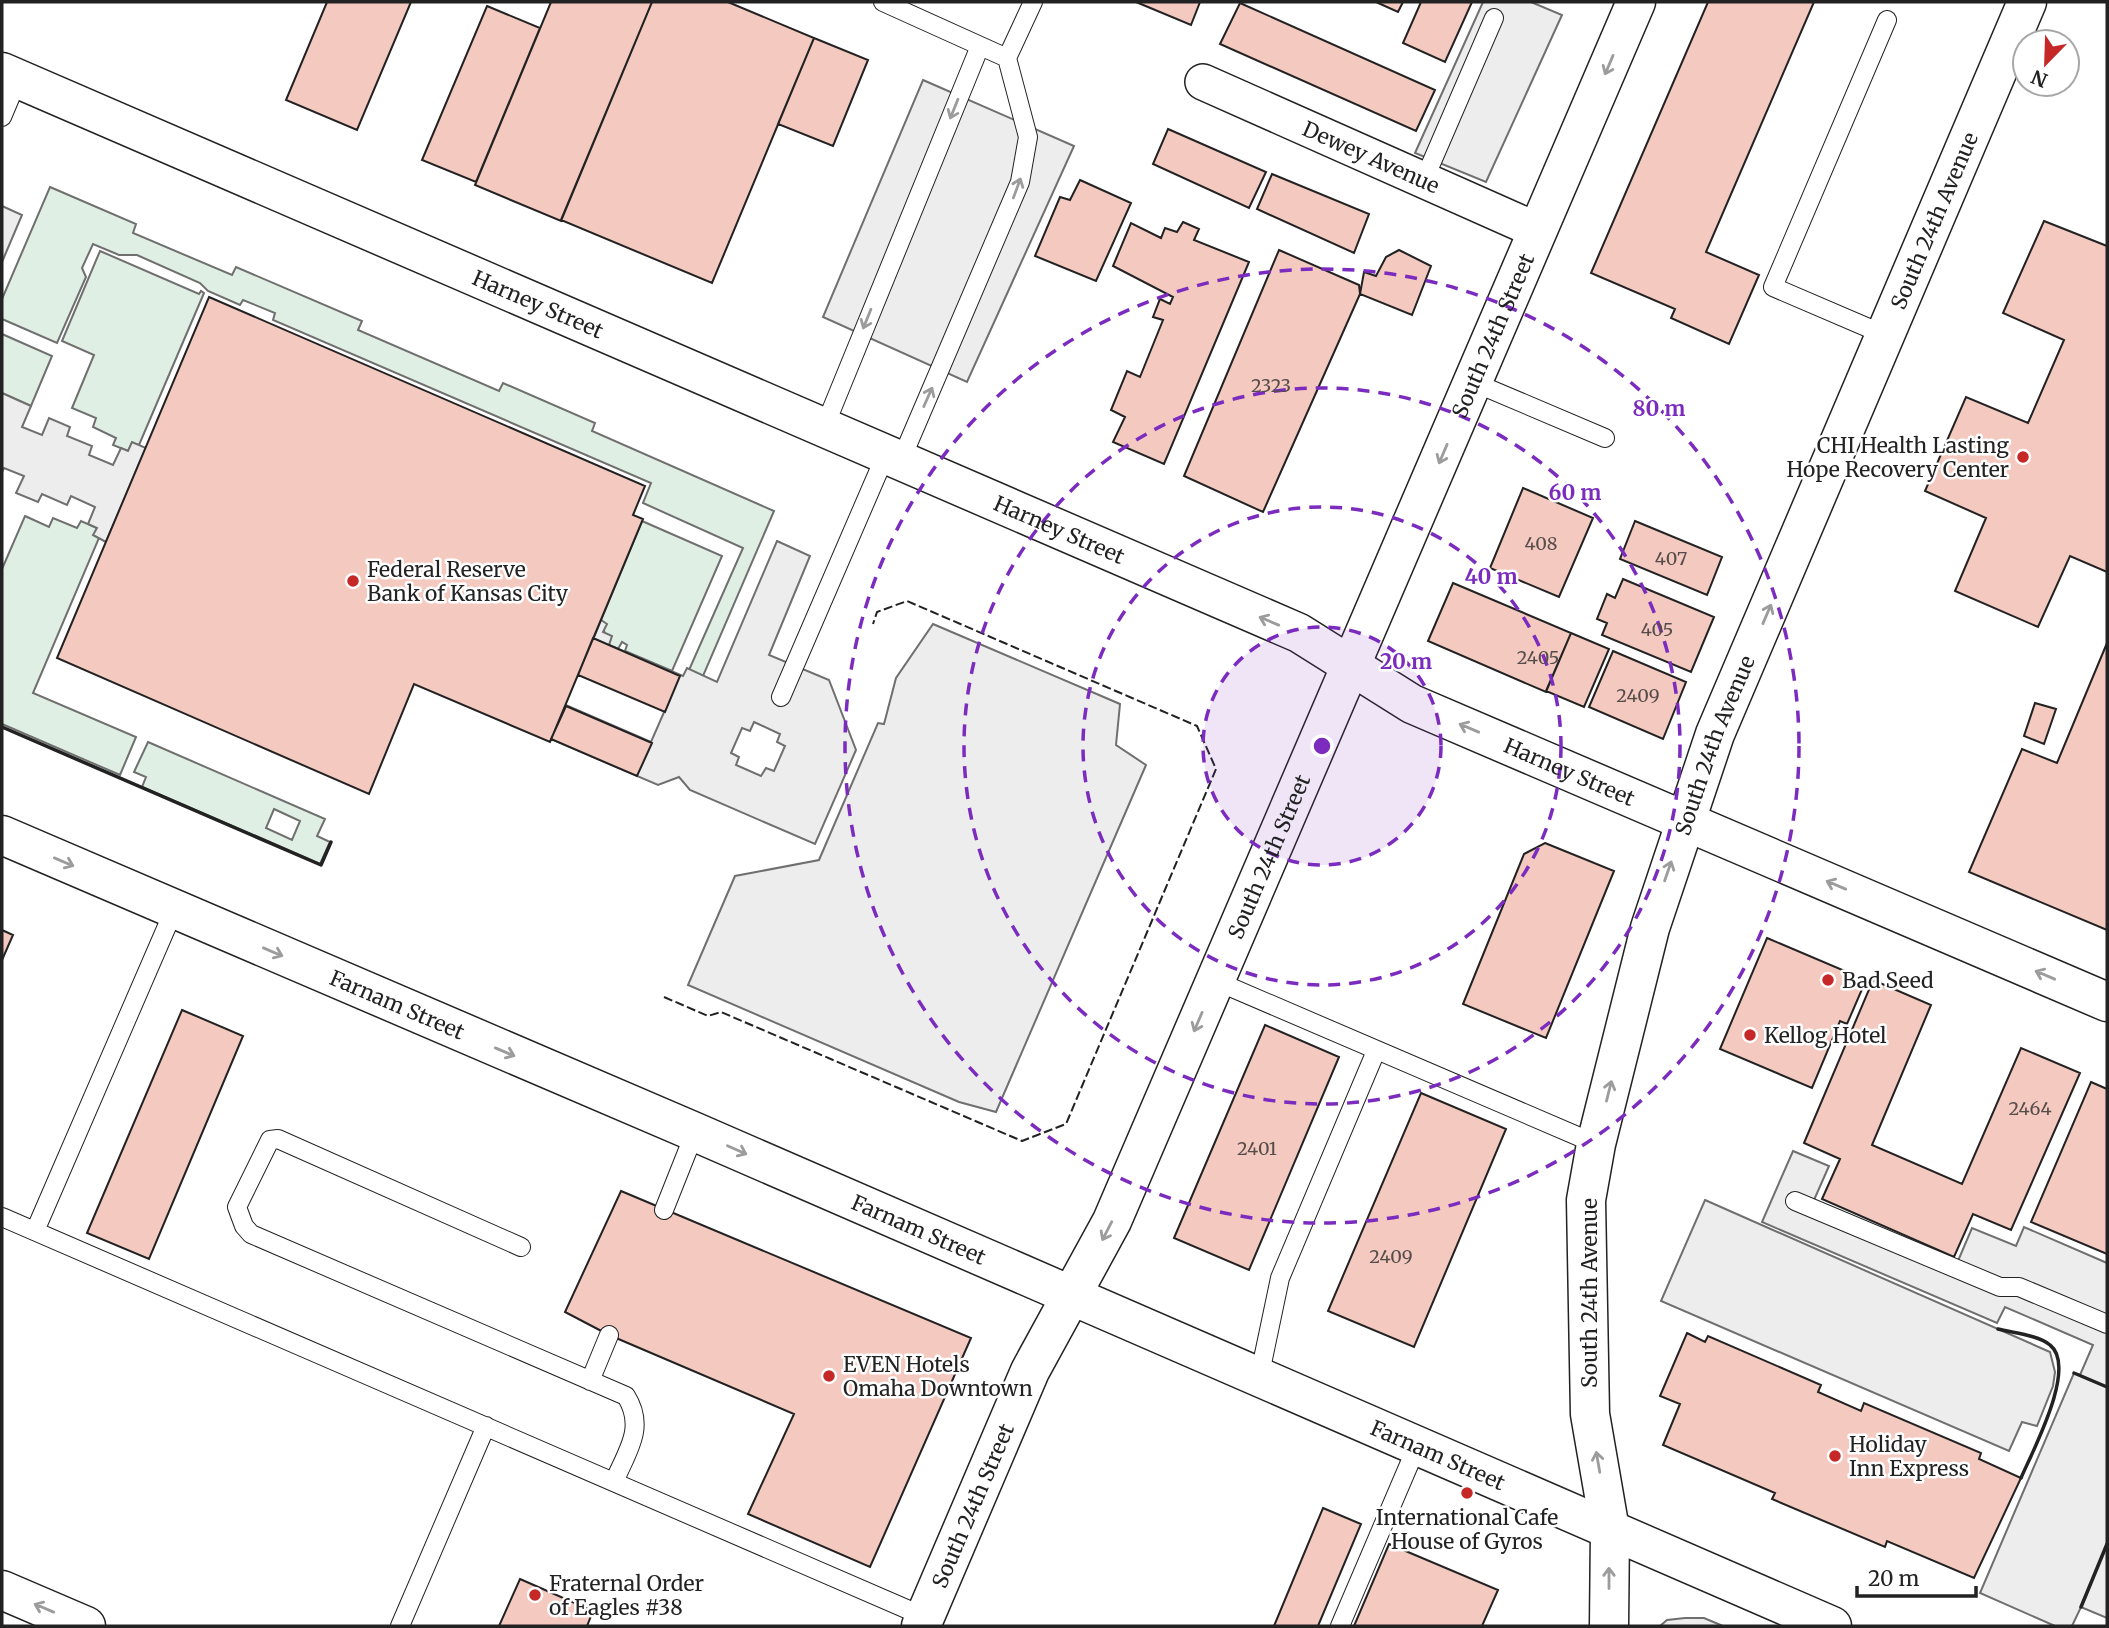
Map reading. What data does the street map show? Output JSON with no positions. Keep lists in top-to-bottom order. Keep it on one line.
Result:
{"streets":{"main road":["South 24th Avenue","Harney Street","South 24th Street","Farnam Street"],"street":["Dewey Avenue"]},"crossings":[["Dewey Avenue","South 24th Street"],["South 24th Avenue","Harney Street"],["South 24th Avenue","Farnam Street"],["Harney Street","South 24th Street"],["South 24th Street","Farnam Street"]],"one_way":["South 24th Avenue","Harney Street","South 24th Street","Farnam Street"],"places":["CHI Health Lasting Hope Recovery Center","Federal Reserve Bank of Kansas City","Bad Seed","Kellog Hotel","EVEN Hotels Omaha Downtown","Holiday Inn Express","International Cafe House of Gyros","Fraternal Order of Eagles #38"],"house_numbers":["2323","408","407","405","2405","2409","2464","2401","2409"],"scale_bar":"20 m","north":"bottom left","rings":["80 m","60 m","40 m","20 m"]}
